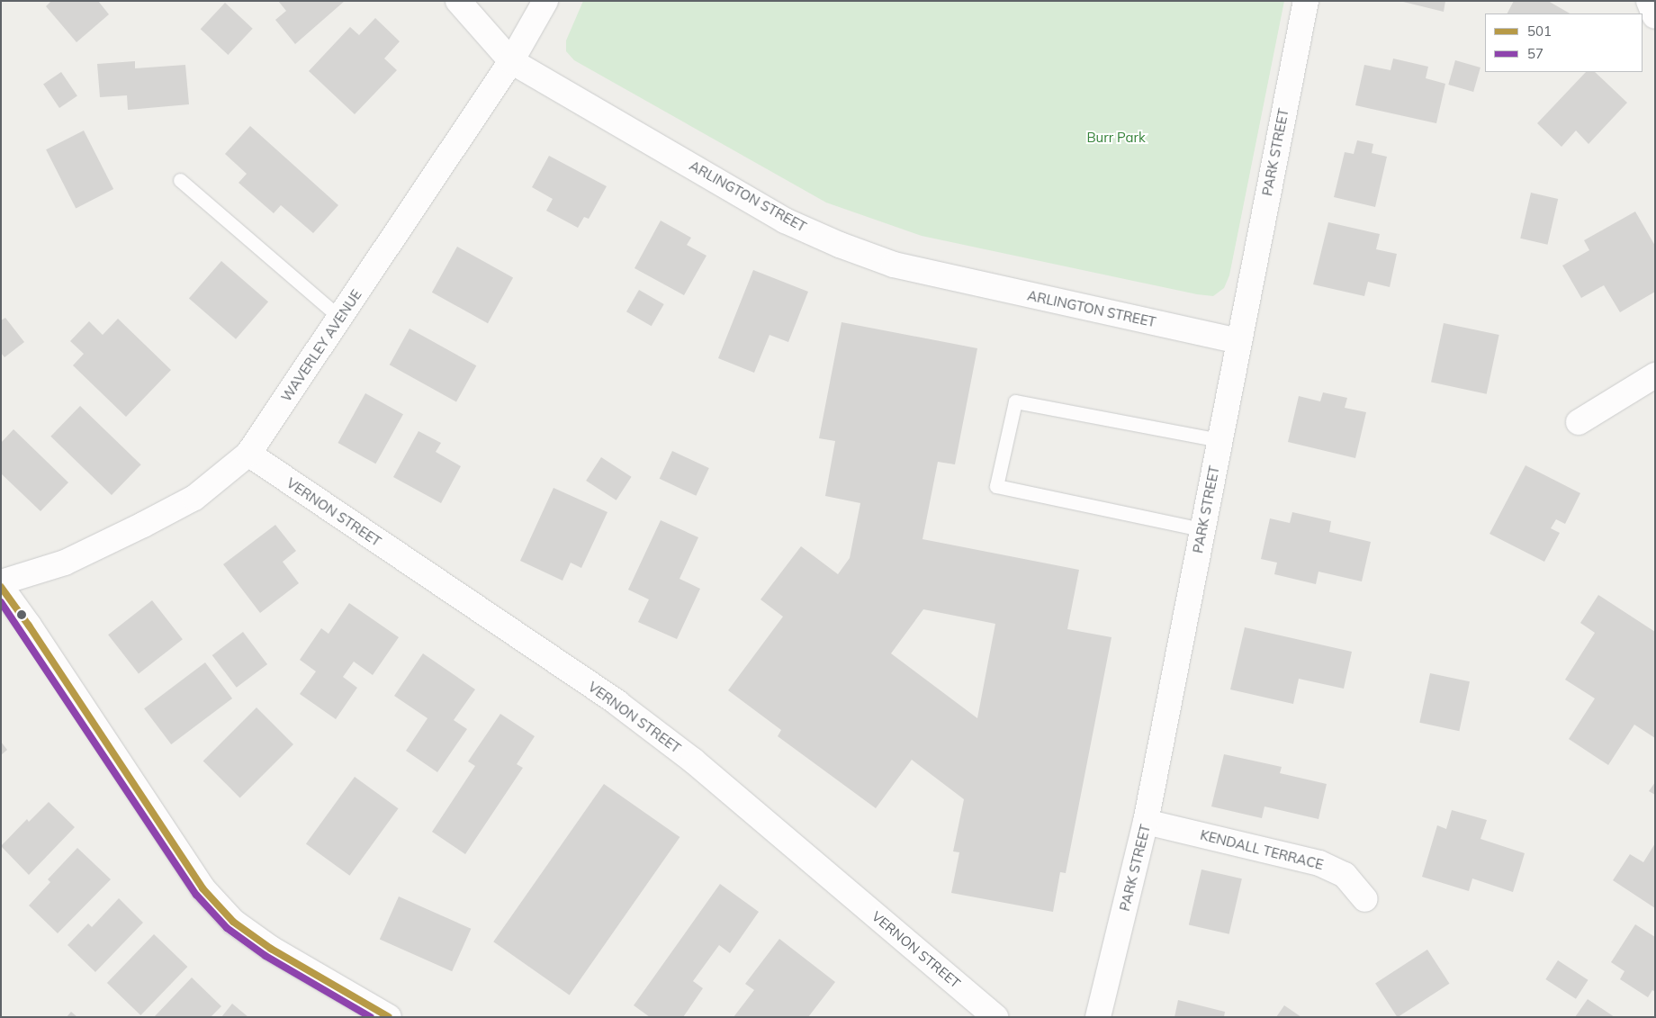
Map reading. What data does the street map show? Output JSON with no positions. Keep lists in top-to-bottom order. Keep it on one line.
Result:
{"streets":{"street":["PARK STREET","ARLINGTON STREET","WAVERLEY AVENUE","VERNON STREET","KENDALL TERRACE"]},"crossings":[["PARK STREET","ARLINGTON STREET"],["PARK STREET","KENDALL TERRACE"],["ARLINGTON STREET","WAVERLEY AVENUE"],["WAVERLEY AVENUE","VERNON STREET"]],"parks":["Burr Park"],"lines":["transit line 501","transit line 57"],"legend":["501","57"]}
